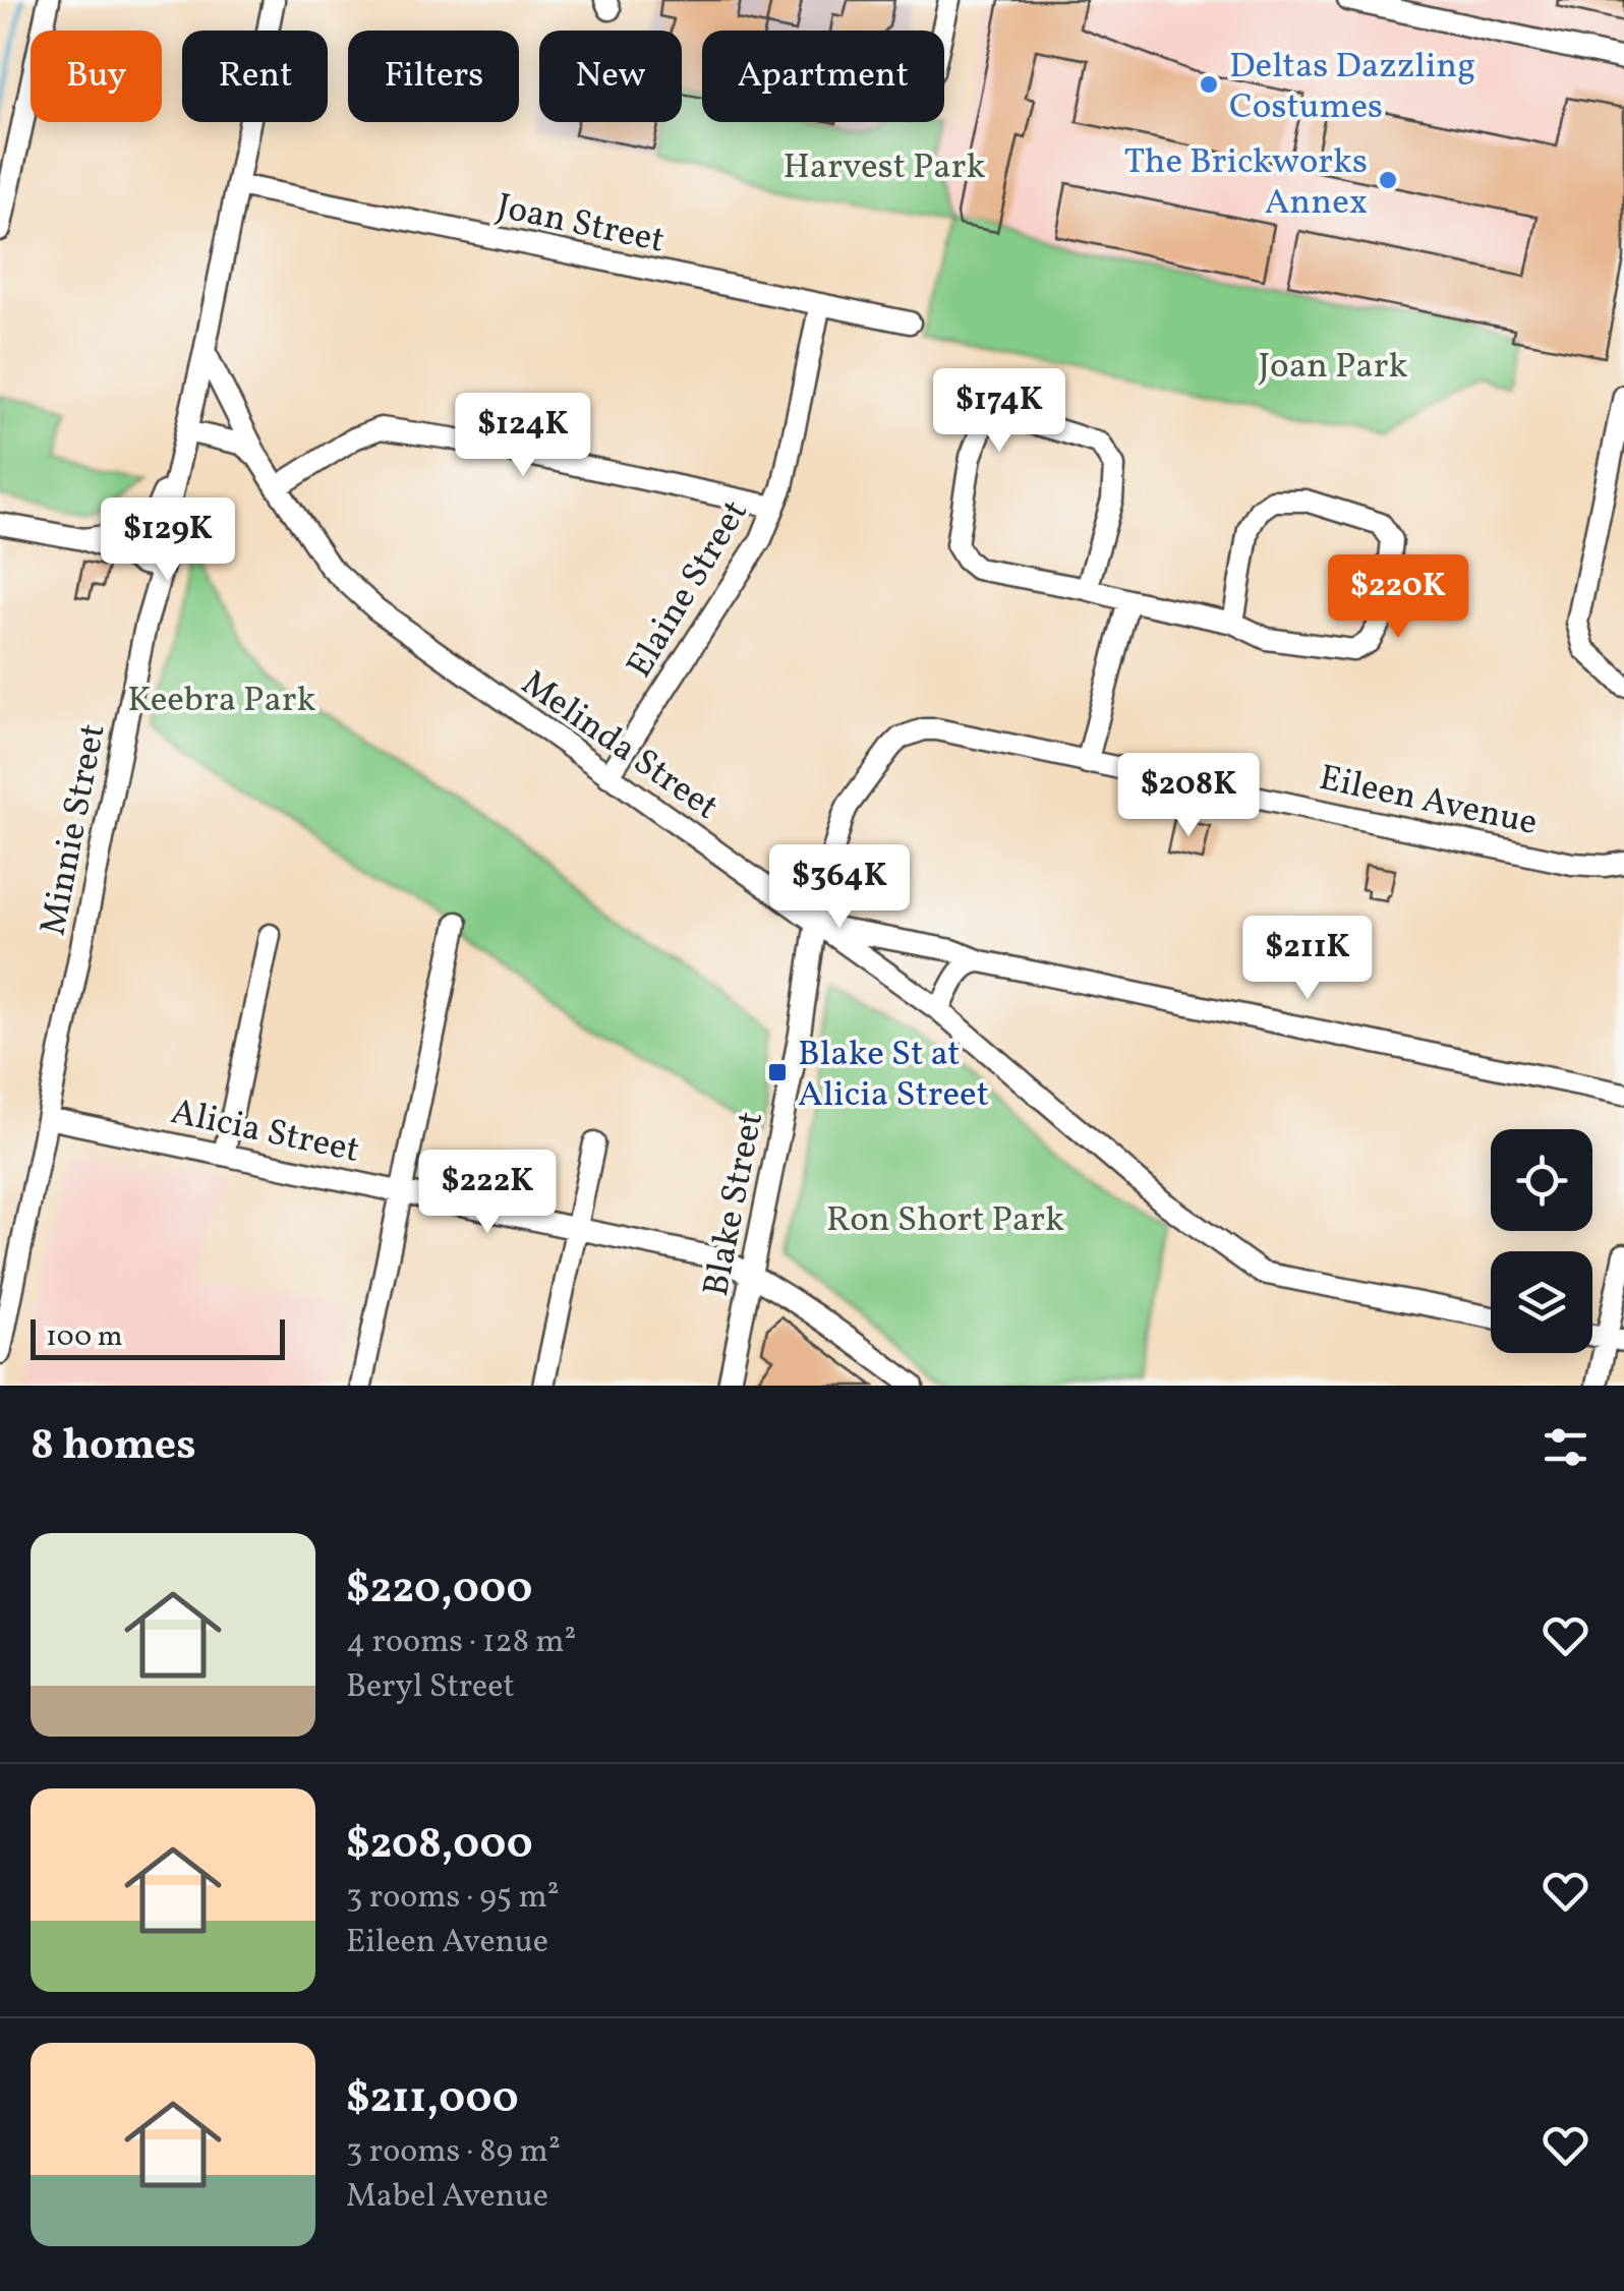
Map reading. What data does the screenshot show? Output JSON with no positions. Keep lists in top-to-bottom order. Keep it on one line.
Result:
{"streets":{"street":["Joan Street","Elaine Street","Melinda Street","Eileen Avenue","Minnie Street","Alicia Street","Blake Street"]},"crossings":[["Joan Street","Elaine Street"],["Joan Street","Minnie Street"],["Elaine Street","Melinda Street"],["Melinda Street","Minnie Street"],["Melinda Street","Blake Street"],["Eileen Avenue","Blake Street"],["Minnie Street","Alicia Street"],["Alicia Street","Blake Street"]],"parks":["Harvest Park","Joan Park","Keebra Park","Ron Short Park"],"places":{"other":["Deltas Dazzling Costumes","The Brickworks Annex"],"transit":["Blake St at Alicia Street"]},"scale_bar":"100 m","page":{"chip":["Buy","Rent","Filters","New","Apartment"],"price":["$174K","$124K","$129K","$220K","$208K","$364K","$211K","$222K"],"scale":"100 m","heading":"8 homes","list":[{"name":"$220,000","note":"4 rooms · 128 m² · Beryl Street"},{"name":"$208,000","note":"3 rooms · 95 m² · Eileen Avenue"},{"name":"$211,000","note":"3 rooms · 89 m² · Mabel Avenue"}]}}
